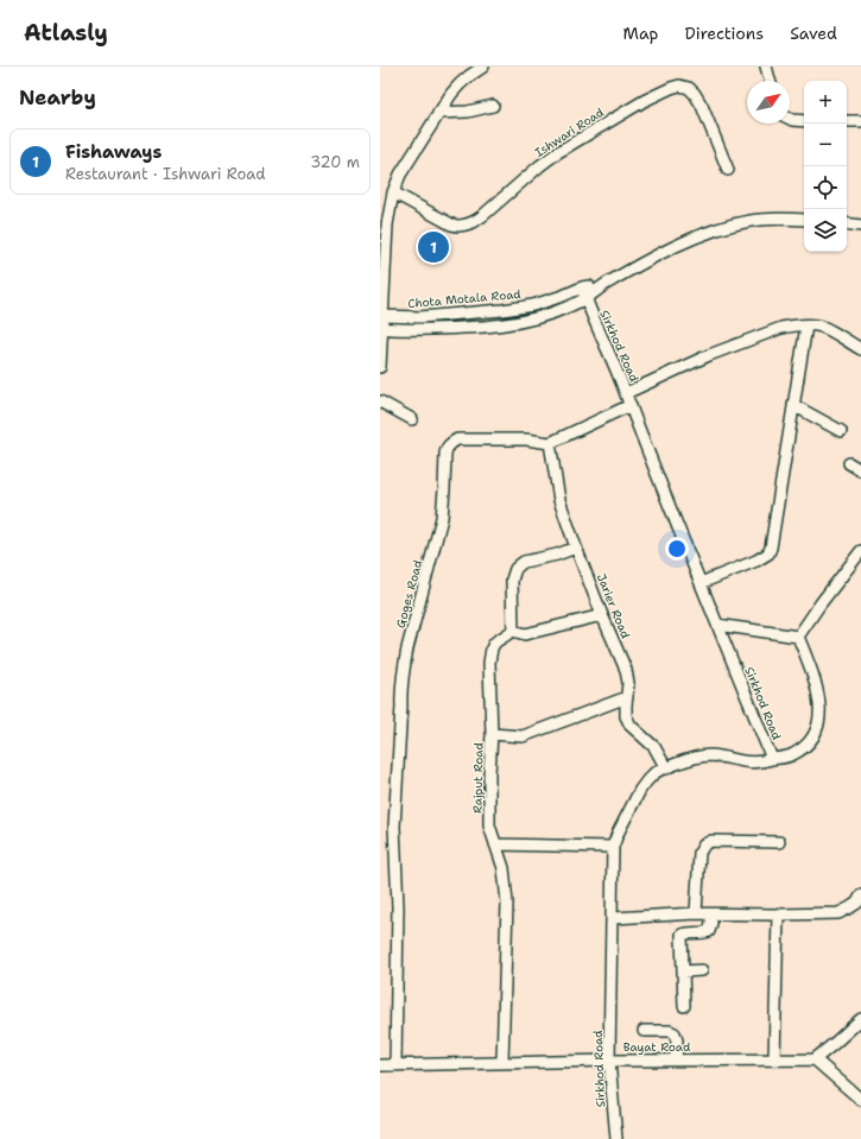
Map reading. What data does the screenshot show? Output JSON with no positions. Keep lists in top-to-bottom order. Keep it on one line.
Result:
{"streets":{"street":["Ishwari Road","Chota Motala Road","Sirkhod Road","Goges Road","Jarier Road","Rajput Road","Bayat Road"]},"crossings":[["Chota Motala Road","Sirkhod Road"],["Sirkhod Road","Jarier Road"],["Sirkhod Road","Bayat Road"],["Goges Road","Jarier Road"],["Goges Road","Bayat Road"],["Rajput Road","Bayat Road"]],"north":"top right","page":{"header":"Atlasly","nav":["Map","Directions","Saved"],"heading":"Nearby","map_buttons":["+","−"],"list":[{"mark":"1","name":"Fishaways","note":"Restaurant · Ishwari Road","value":"320 m"}],"pins":"1"}}
